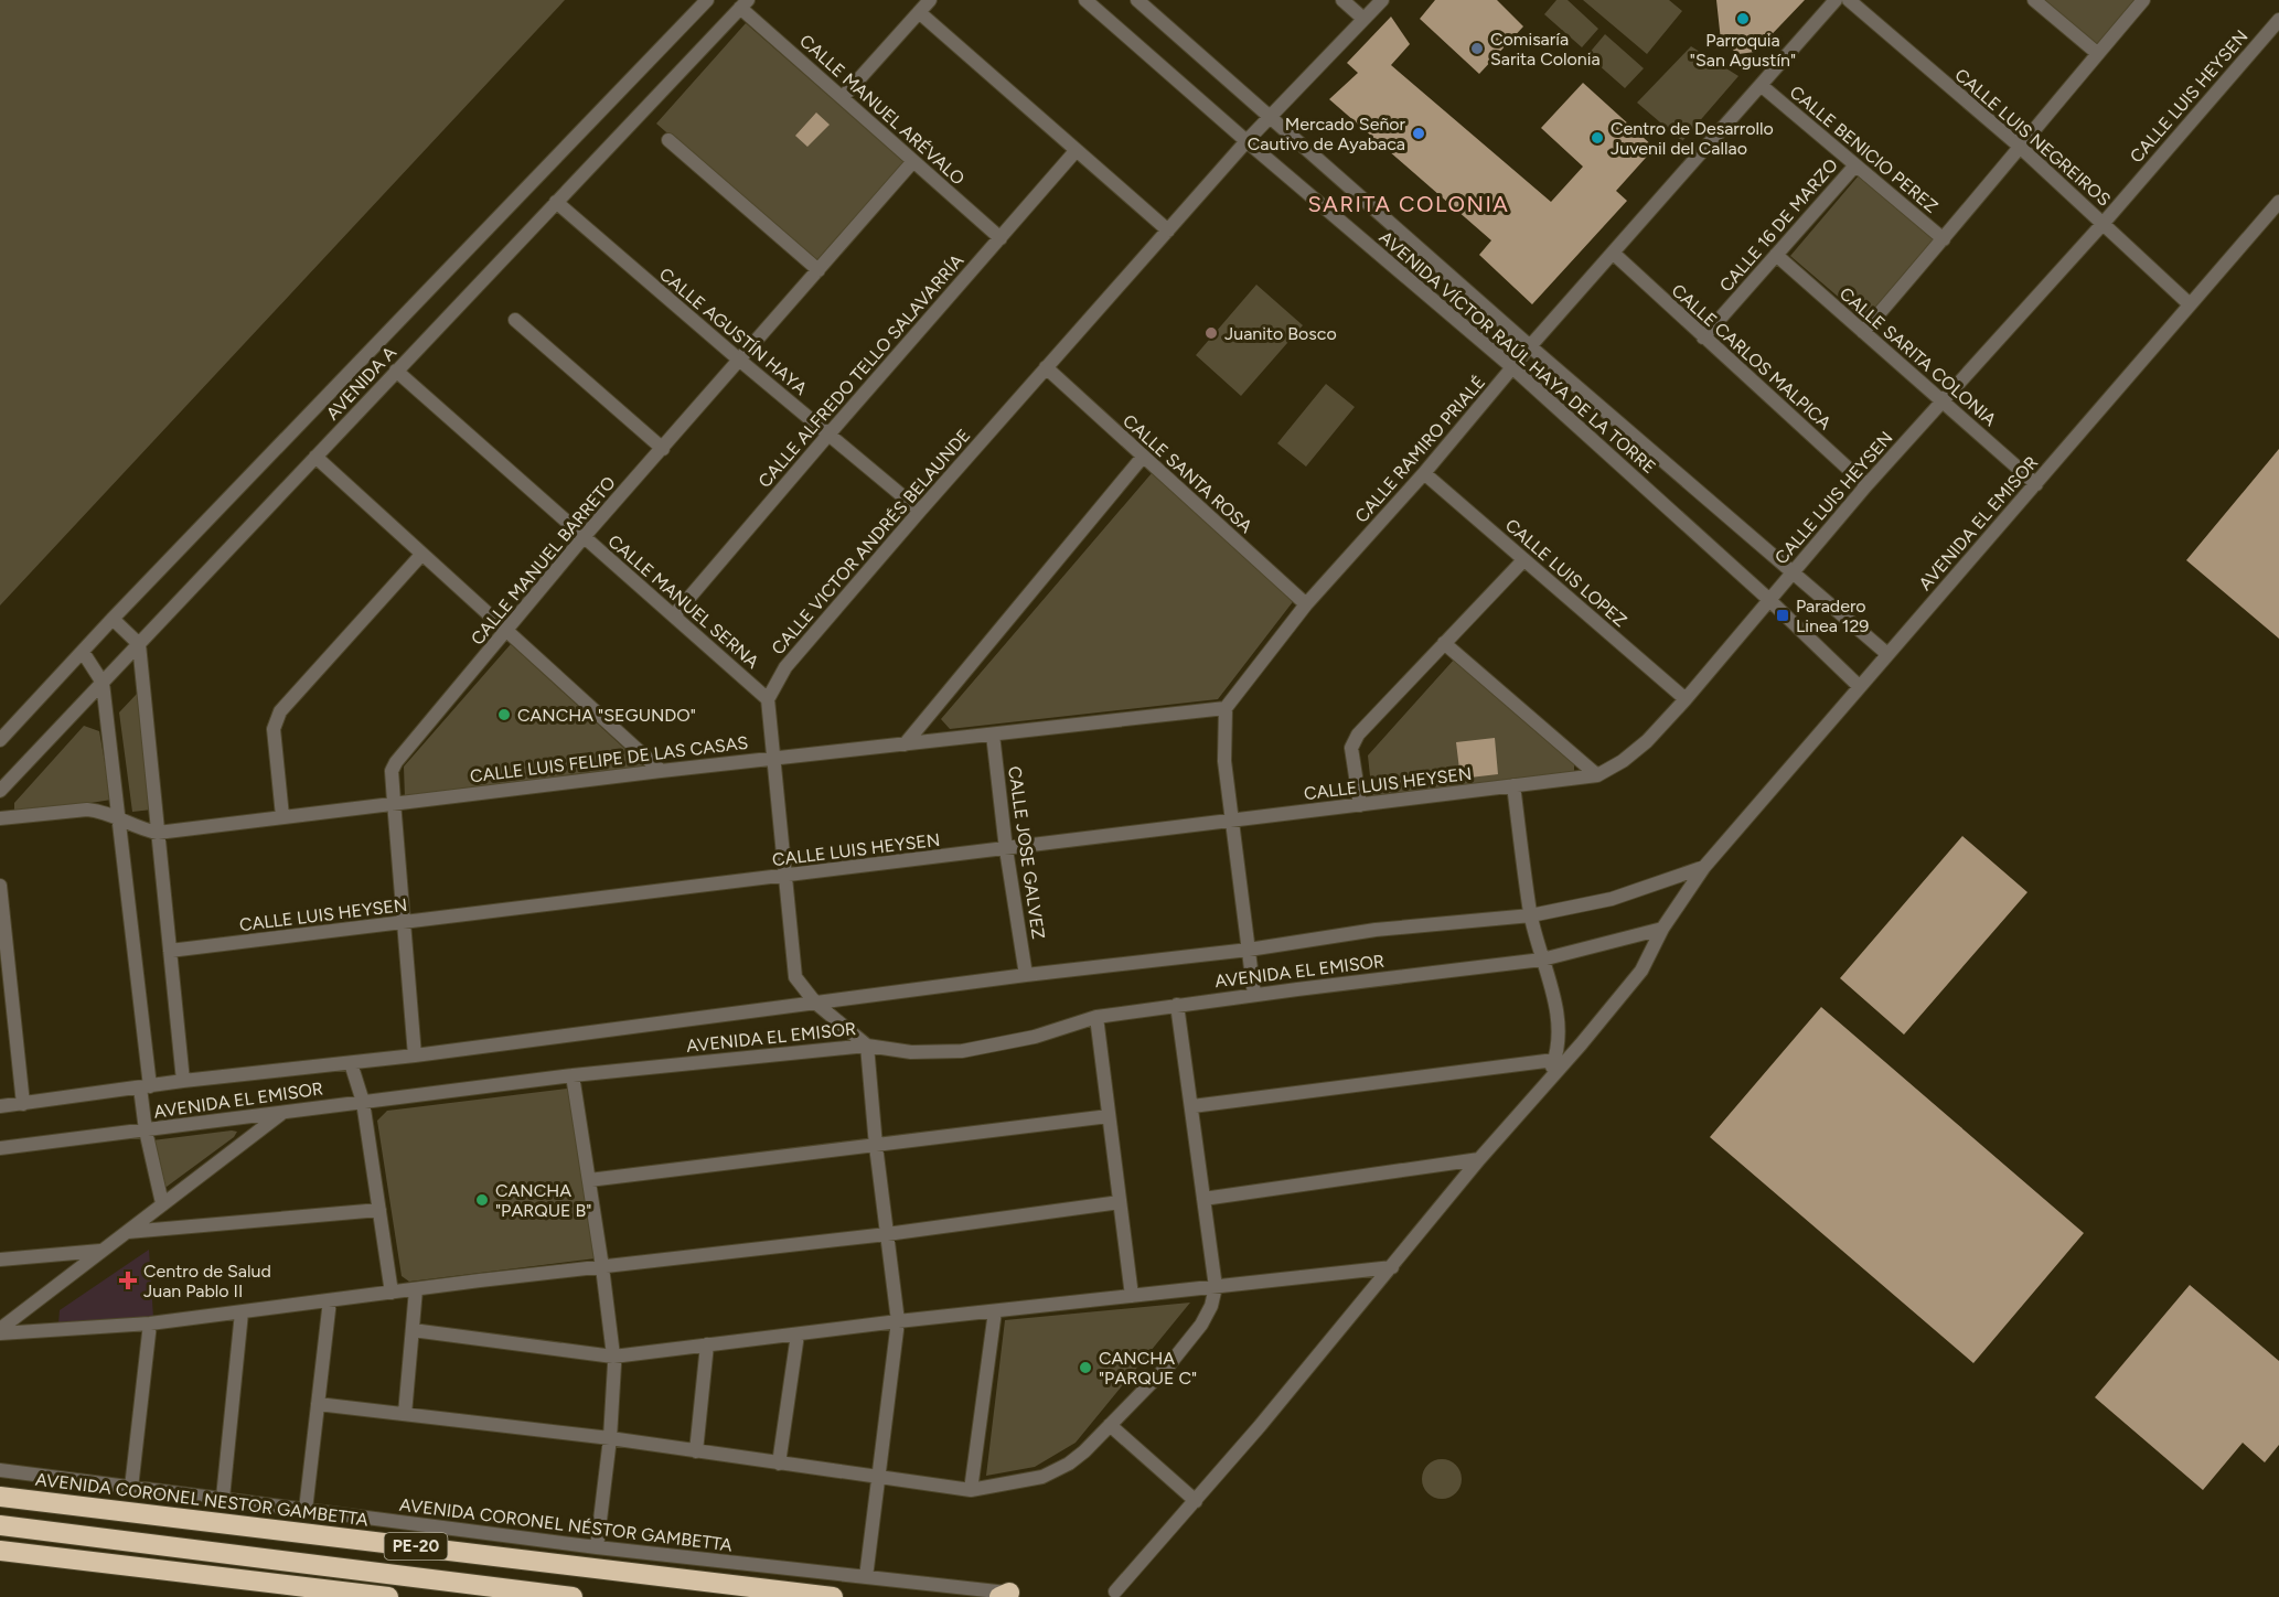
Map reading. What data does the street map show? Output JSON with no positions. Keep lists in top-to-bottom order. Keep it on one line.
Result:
{"streets":{"highway":["AVENIDA CORONEL NESTOR GAMBETTA","PE-20"],"street":["CALLE LUIS HEYSEN","CALLE MANUEL ARÉVALO","CALLE LUIS NEGREIROS","CALLE BENICIO PEREZ","CALLE 16 DE MARZO","CALLE AGUSTÍN HAYA","AVENIDA VÍCTOR RAÚL HAYA DE LA TORRE","CALLE CARLOS MALPICA","CALLE SARITA COLONIA","CALLE ALFREDO TELLO SALAVARRÍA","AVENIDA A","CALLE RAMIRO PRIALÉ","CALLE SANTA ROSA","AVENIDA EL EMISOR","CALLE VICTOR ANDRÉS BELAUNDE","CALLE MANUEL BARRETO","CALLE LUIS LOPEZ","CALLE MANUEL SERNA","CALLE LUIS FELIPE DE LAS CASAS","CALLE JOSE GALVEZ","AVENIDA CORONEL NÉSTOR GAMBETTA"]},"crossings":[["CALLE LUIS HEYSEN","CALLE LUIS NEGREIROS"],["CALLE LUIS HEYSEN","AVENIDA VÍCTOR RAÚL HAYA DE LA TORRE"],["CALLE LUIS HEYSEN","CALLE CARLOS MALPICA"],["CALLE LUIS HEYSEN","CALLE SARITA COLONIA"],["CALLE LUIS HEYSEN","CALLE MANUEL BARRETO"],["CALLE LUIS HEYSEN","CALLE LUIS LOPEZ"],["CALLE LUIS HEYSEN","CALLE JOSE GALVEZ"],["CALLE MANUEL ARÉVALO","CALLE ALFREDO TELLO SALAVARRÍA"],["CALLE MANUEL ARÉVALO","AVENIDA A"],["CALLE MANUEL ARÉVALO","CALLE MANUEL BARRETO"],["CALLE LUIS NEGREIROS","AVENIDA EL EMISOR"],["CALLE BENICIO PEREZ","CALLE 16 DE MARZO"],["CALLE BENICIO PEREZ","CALLE RAMIRO PRIALÉ"],["CALLE 16 DE MARZO","CALLE CARLOS MALPICA"],["CALLE 16 DE MARZO","CALLE SARITA COLONIA"],["CALLE AGUSTÍN HAYA","CALLE ALFREDO TELLO SALAVARRÍA"],["CALLE AGUSTÍN HAYA","AVENIDA A"],["CALLE AGUSTÍN HAYA","CALLE VICTOR ANDRÉS BELAUNDE"],["CALLE AGUSTÍN HAYA","CALLE MANUEL BARRETO"],["AVENIDA VÍCTOR RAÚL HAYA DE LA TORRE","CALLE RAMIRO PRIALÉ"],["AVENIDA VÍCTOR RAÚL HAYA DE LA TORRE","AVENIDA EL EMISOR"],["AVENIDA VÍCTOR RAÚL HAYA DE LA TORRE","CALLE VICTOR ANDRÉS BELAUNDE"],["CALLE CARLOS MALPICA","CALLE RAMIRO PRIALÉ"],["CALLE SARITA COLONIA","AVENIDA EL EMISOR"],["CALLE ALFREDO TELLO SALAVARRÍA","CALLE MANUEL SERNA"],["AVENIDA A","CALLE MANUEL SERNA"],["CALLE RAMIRO PRIALÉ","CALLE SANTA ROSA"],["CALLE RAMIRO PRIALÉ","CALLE LUIS LOPEZ"],["CALLE RAMIRO PRIALÉ","CALLE LUIS FELIPE DE LAS CASAS"],["CALLE SANTA ROSA","CALLE VICTOR ANDRÉS BELAUNDE"],["AVENIDA EL EMISOR","CALLE MANUEL BARRETO"],["AVENIDA EL EMISOR","CALLE JOSE GALVEZ"],["CALLE VICTOR ANDRÉS BELAUNDE","CALLE MANUEL SERNA"],["CALLE MANUEL BARRETO","CALLE MANUEL SERNA"],["CALLE MANUEL BARRETO","CALLE LUIS FELIPE DE LAS CASAS"],["CALLE LUIS FELIPE DE LAS CASAS","CALLE JOSE GALVEZ"]],"districts":["SARITA COLONIA"],"places":{"other":["Parroquia \"San Agustín\"","Comisaría Sarita Colonia","Mercado Señor Cautivo de Ayabaca","Centro de Desarrollo Juvenil del Callao","Juanito Bosco","CANCHA \"SEGUNDO\"","CANCHA \"PARQUE B\"","CANCHA \"PARQUE C\""],"transit":["Paradero Linea 129"],"health":["Centro de Salud Juan Pablo II"]}}
